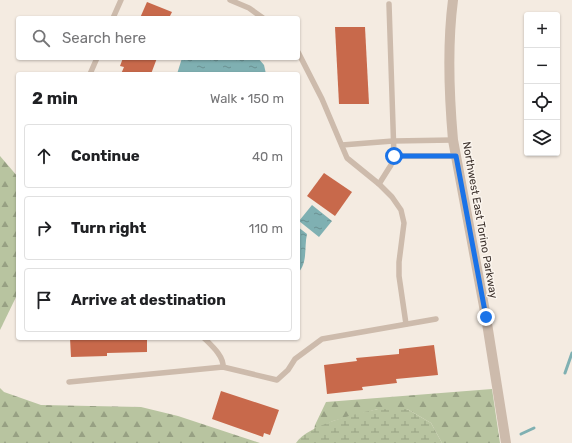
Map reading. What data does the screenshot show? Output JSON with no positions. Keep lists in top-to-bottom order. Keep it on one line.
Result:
{"streets":{"street":["Northwest East Torino Parkway"]},"page":{"map_buttons":["+","−"],"search":"Search here","heading":["2 min","Walk · 150 m"],"list":[["Continue","40 m"],["Turn right","110 m"],"Arrive at destination"]}}
